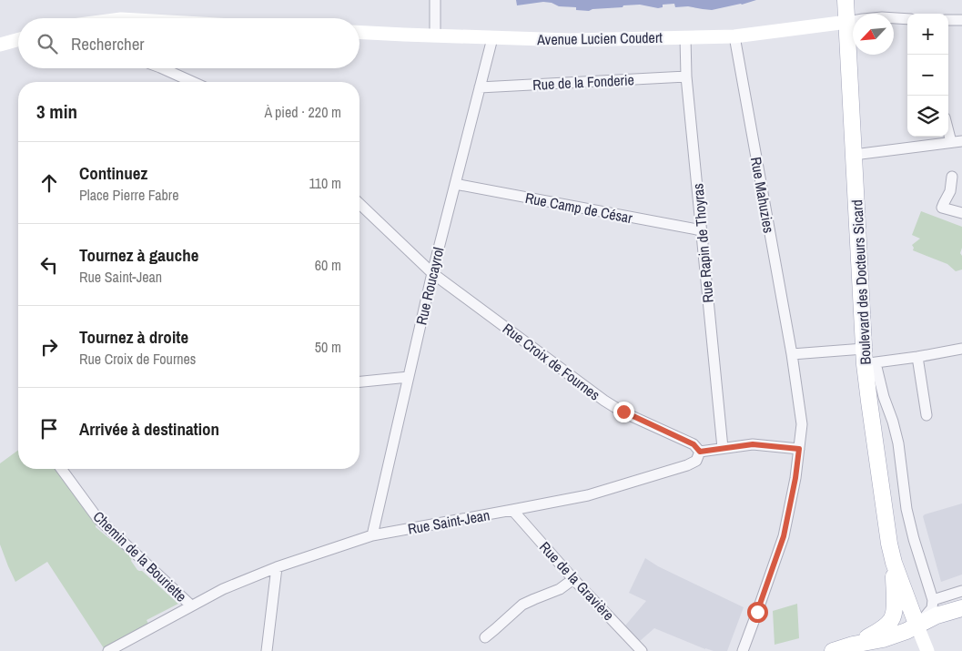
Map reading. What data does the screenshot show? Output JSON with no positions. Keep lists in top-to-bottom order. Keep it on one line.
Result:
{"streets":{"main road":["Avenue Lucien Coudert","Boulevard des Docteurs Sicard"],"street":["Rue de la Fonderie","Rue Mahuzies","Rue Camp de César","Rue Rapin de Thoyras","Rue Roucayrol","Rue Croix de Fournes","Rue Saint-Jean","Chemin de la Bouriette","Rue de la Gravière"]},"crossings":[["Avenue Lucien Coudert","Rue Mahuzies"],["Avenue Lucien Coudert","Rue Rapin de Thoyras"],["Avenue Lucien Coudert","Boulevard des Docteurs Sicard"],["Avenue Lucien Coudert","Rue Roucayrol"],["Rue de la Fonderie","Rue Rapin de Thoyras"],["Rue de la Fonderie","Rue Roucayrol"],["Rue Camp de César","Rue Rapin de Thoyras"],["Rue Camp de César","Rue Roucayrol"],["Rue Roucayrol","Rue Croix de Fournes"],["Rue Roucayrol","Rue Saint-Jean"],["Rue Croix de Fournes","Rue Saint-Jean"],["Rue Saint-Jean","Chemin de la Bouriette"],["Rue Saint-Jean","Rue de la Gravière"]],"north":"bottom left","page":{"map_buttons":["+","−"],"search":"Rechercher","heading":["3 min","À pied · 220 m"],"list":[["Continuez","Place Pierre Fabre","110 m"],["Tournez à gauche","Rue Saint-Jean","60 m"],["Tournez à droite","Rue Croix de Fournes","50 m"],"Arrivée à destination"]}}
